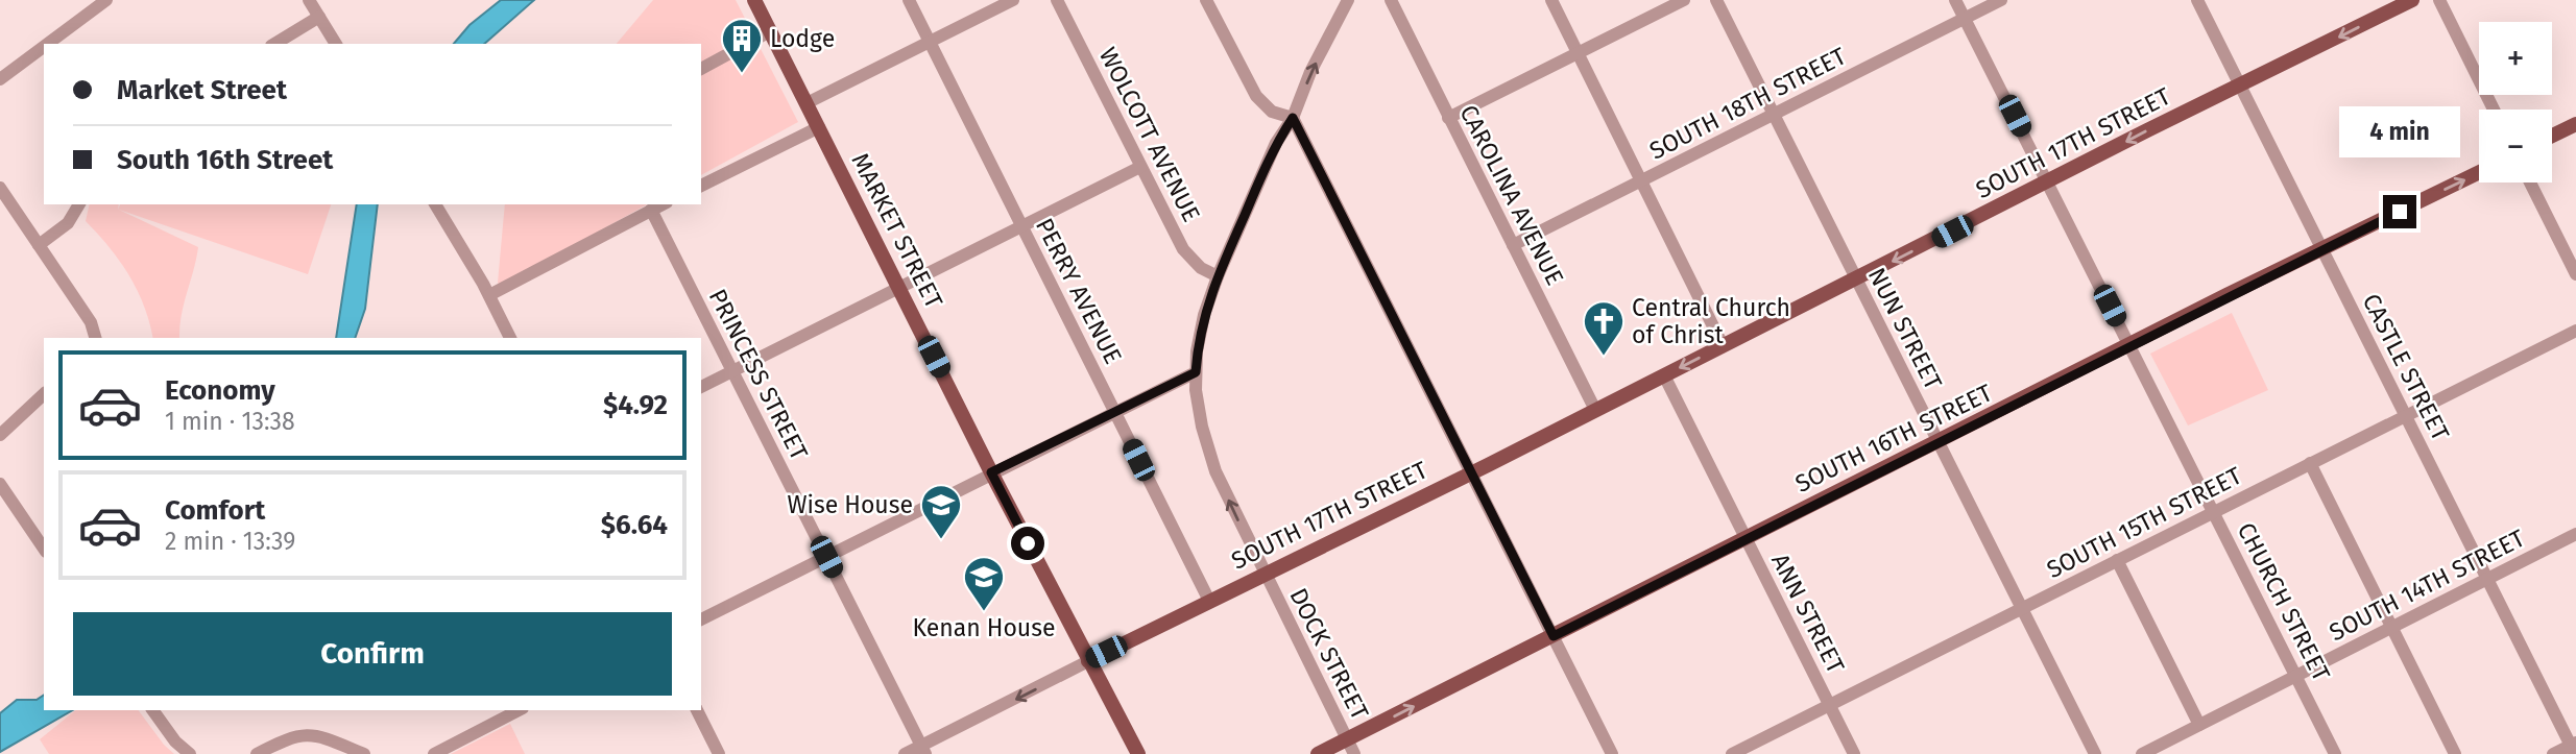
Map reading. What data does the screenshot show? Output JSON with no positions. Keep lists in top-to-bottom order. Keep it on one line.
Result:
{"streets":{"main road":["SOUTH 17TH STREET","MARKET STREET","SOUTH 16TH STREET"],"street":["SOUTH 18TH STREET","WOLCOTT AVENUE","CAROLINA AVENUE","PERRY AVENUE","NUN STREET","CASTLE STREET","PRINCESS STREET","SOUTH 15TH STREET","SOUTH 14TH STREET","CHURCH STREET","ANN STREET","DOCK STREET"]},"crossings":[["SOUTH 18TH STREET","CAROLINA AVENUE"],["SOUTH 18TH STREET","NUN STREET"],["SOUTH 18TH STREET","CHURCH STREET"],["WOLCOTT AVENUE","DOCK STREET"],["SOUTH 17TH STREET","CAROLINA AVENUE"],["SOUTH 17TH STREET","MARKET STREET"],["SOUTH 17TH STREET","PERRY AVENUE"],["SOUTH 17TH STREET","NUN STREET"],["SOUTH 17TH STREET","CASTLE STREET"],["SOUTH 17TH STREET","CHURCH STREET"],["SOUTH 17TH STREET","ANN STREET"],["SOUTH 17TH STREET","DOCK STREET"],["NUN STREET","SOUTH 16TH STREET"],["NUN STREET","SOUTH 15TH STREET"],["CASTLE STREET","SOUTH 16TH STREET"],["CASTLE STREET","SOUTH 15TH STREET"],["CASTLE STREET","SOUTH 14TH STREET"],["SOUTH 16TH STREET","CHURCH STREET"],["SOUTH 16TH STREET","ANN STREET"],["SOUTH 16TH STREET","DOCK STREET"],["SOUTH 15TH STREET","CHURCH STREET"],["SOUTH 15TH STREET","ANN STREET"],["SOUTH 14TH STREET","CHURCH STREET"]],"one_way":["SOUTH 17TH STREET","DOCK STREET"],"places":{"building":["Lodge"],"church":["Central Church of Christ"],"school or university":["Wise House","Kenan House"]},"page":{"map_buttons":["+","−"],"banner":["Market Street","South 16th Street"],"bubble":"4 min","list":[{"name":"Economy","note":"1 min · 13:38","value":"$4.92"},{"name":"Comfort","note":"2 min · 13:39","value":"$6.64"}],"buttons":"Confirm"}}
